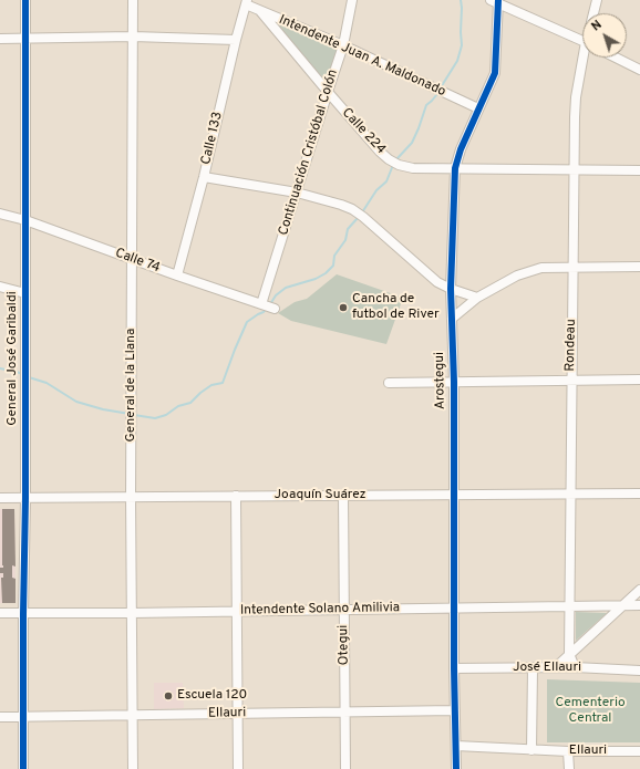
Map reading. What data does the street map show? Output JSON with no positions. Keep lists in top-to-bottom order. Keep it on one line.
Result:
{"streets":{"street":["Intendente Juan A. Maldonado","Calle 224","Calle 133","Continuación Cristóbal Colón","Calle 74","Rondeau","General José Garibaldi","Arostegui","General de la Llana","Joaquín Suárez","Intendente Solano Amilivia","Otegui","José Ellauri","Ellauri"]},"crossings":[["Intendente Juan A. Maldonado","Calle 224"],["Intendente Juan A. Maldonado","Calle 133"],["Intendente Juan A. Maldonado","Continuación Cristóbal Colón"],["Intendente Juan A. Maldonado","Arostegui"],["Calle 224","Continuación Cristóbal Colón"],["Calle 224","Rondeau"],["Calle 224","Arostegui"],["Calle 133","Calle 74"],["Continuación Cristóbal Colón","Calle 74"],["Calle 74","General José Garibaldi"],["Calle 74","General de la Llana"],["Rondeau","Joaquín Suárez"],["Rondeau","Intendente Solano Amilivia"],["Rondeau","José Ellauri"],["General José Garibaldi","Joaquín Suárez"],["General José Garibaldi","Intendente Solano Amilivia"],["General José Garibaldi","Ellauri"],["Arostegui","Joaquín Suárez"],["Arostegui","Intendente Solano Amilivia"],["Arostegui","José Ellauri"],["Arostegui","Ellauri"],["General de la Llana","Joaquín Suárez"],["General de la Llana","Intendente Solano Amilivia"],["General de la Llana","Ellauri"],["Joaquín Suárez","Otegui"],["Intendente Solano Amilivia","Otegui"],["Otegui","Ellauri"]],"parks":["Cementerio Central"],"places":["Cancha de futbol de River","Escuela 120"],"north":"top left"}
